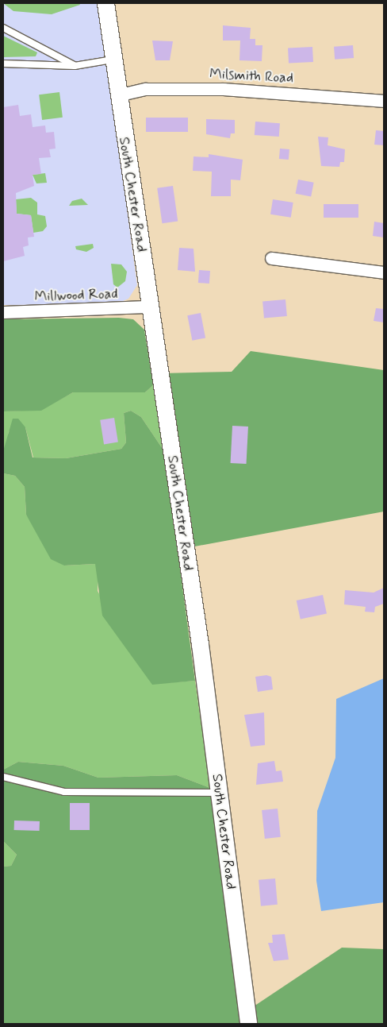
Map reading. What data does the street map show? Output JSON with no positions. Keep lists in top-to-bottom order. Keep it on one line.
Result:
{"streets":{"street":["Milsmith Road","South Chester Road","Millwood Road"]},"crossings":[["Milsmith Road","South Chester Road"],["South Chester Road","Millwood Road"]]}
